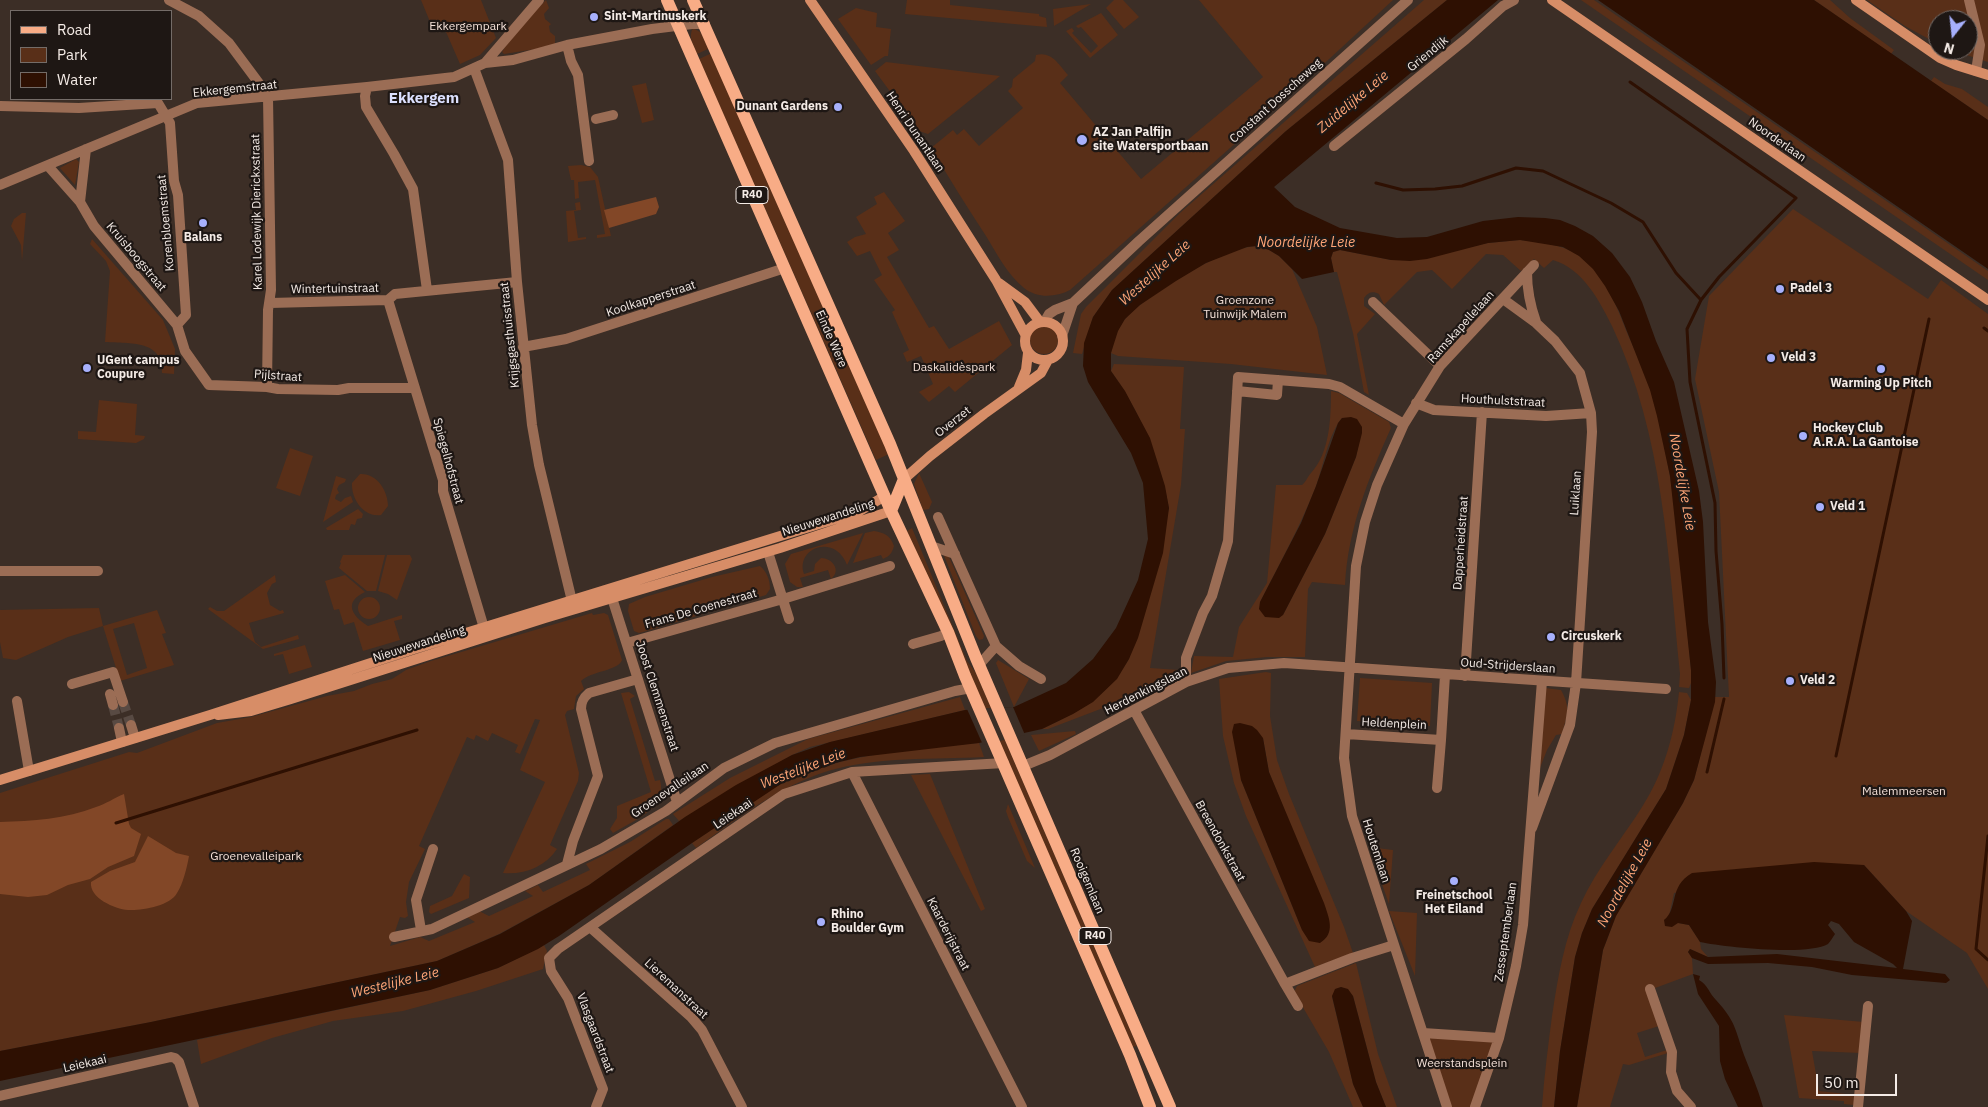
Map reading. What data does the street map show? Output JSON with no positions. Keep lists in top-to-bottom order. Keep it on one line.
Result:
{"streets":{"main road":["Henri Dunantlaan","Noorderlaan","R40","Einde Were","Overzet","Nieuwewandeling","Rooigemlaan"],"street":["Griendijk","Ekkergemstraat","Constant Dosscheweg","Karel Lodewijk Dierickxstraat","Korenbloemstraat","Kruisboogstraat","Wintertuinstraat","Koolkapperstraat","Ramskapellelaan","Krijgsgasthuisstraat","Pijlstraat","Houthulststraat","Spiegelhofstraat","Luiklaan","Dapperheidstraat","Frans De Coenestraat","Oud-Strijderslaan","Herdenkingslaan","Joost Clemmenstraat","Heldenplein","Groenevalleilaan","Leiekaai","Breendonkstraat","Houtemlaan","Zesseptemberlaan","Kaarderijstraat","Lieremanstraat","Vlasgaardstraat"]},"crossings":[["Ekkergemstraat","Karel Lodewijk Dierickxstraat"],["Ekkergemstraat","Korenbloemstraat"],["Ekkergemstraat","Kruisboogstraat"],["Ekkergemstraat","Krijgsgasthuisstraat"],["Ekkergemstraat","Einde Were"],["Constant Dosscheweg","Henri Dunantlaan"],["Constant Dosscheweg","Overzet"],["Henri Dunantlaan","Overzet"],["R40","Einde Were"],["R40","Groenevalleilaan"],["R40","Leiekaai"],["Karel Lodewijk Dierickxstraat","Wintertuinstraat"],["Karel Lodewijk Dierickxstraat","Pijlstraat"],["Korenbloemstraat","Kruisboogstraat"],["Korenbloemstraat","Pijlstraat"],["Kruisboogstraat","Pijlstraat"],["Wintertuinstraat","Krijgsgasthuisstraat"],["Wintertuinstraat","Spiegelhofstraat"],["Koolkapperstraat","Krijgsgasthuisstraat"],["Koolkapperstraat","Einde Were"],["Ramskapellelaan","Houthulststraat"],["Ramskapellelaan","Luiklaan"],["Ramskapellelaan","Oud-Strijderslaan"],["Ramskapellelaan","Herdenkingslaan"],["Ramskapellelaan","Houtemlaan"],["Krijgsgasthuisstraat","Nieuwewandeling"],["Einde Were","Overzet"],["Einde Were","Nieuwewandeling"],["Einde Were","Groenevalleilaan"],["Einde Were","Rooigemlaan"],["Pijlstraat","Spiegelhofstraat"],["Houthulststraat","Luiklaan"],["Houthulststraat","Dapperheidstraat"],["Overzet","Nieuwewandeling"],["Spiegelhofstraat","Nieuwewandeling"],["Luiklaan","Oud-Strijderslaan"],["Luiklaan","Zesseptemberlaan"],["Nieuwewandeling","Joost Clemmenstraat"],["Dapperheidstraat","Oud-Strijderslaan"],["Frans De Coenestraat","Joost Clemmenstraat"],["Oud-Strijderslaan","Herdenkingslaan"],["Oud-Strijderslaan","Heldenplein"],["Oud-Strijderslaan","Houtemlaan"],["Oud-Strijderslaan","Zesseptemberlaan"],["Herdenkingslaan","Breendonkstraat"],["Herdenkingslaan","Houtemlaan"],["Herdenkingslaan","Rooigemlaan"],["Joost Clemmenstraat","Groenevalleilaan"],["Heldenplein","Houtemlaan"],["Leiekaai","Kaarderijstraat"],["Leiekaai","Lieremanstraat"],["Leiekaai","Vlasgaardstraat"]],"districts":["Ekkergem"],"water":["Zuidelijke Leie","Noordelijke Leie","Westelijke Leie"],"parks":["Ekkergempark","Groenzone Tuinwijk Malem","Daskalidèspark","Malemmeersen","Groenevalleipark","Weerstandsplein"],"places":["Sint-Martinuskerk","Dunant Gardens","AZ Jan Palfijn site Watersportbaan","Balans","Padel 3","Veld 3","UGent campus Coupure","Warming Up Pitch","Hockey Club A.R.A. La Gantoise","Veld 1","Circuskerk","Veld 2","Freinetschool Het Eiland","Rhino Boulder Gym"],"legend":["Road","Park","Water"],"scale_bar":"50 m","north":"bottom"}
